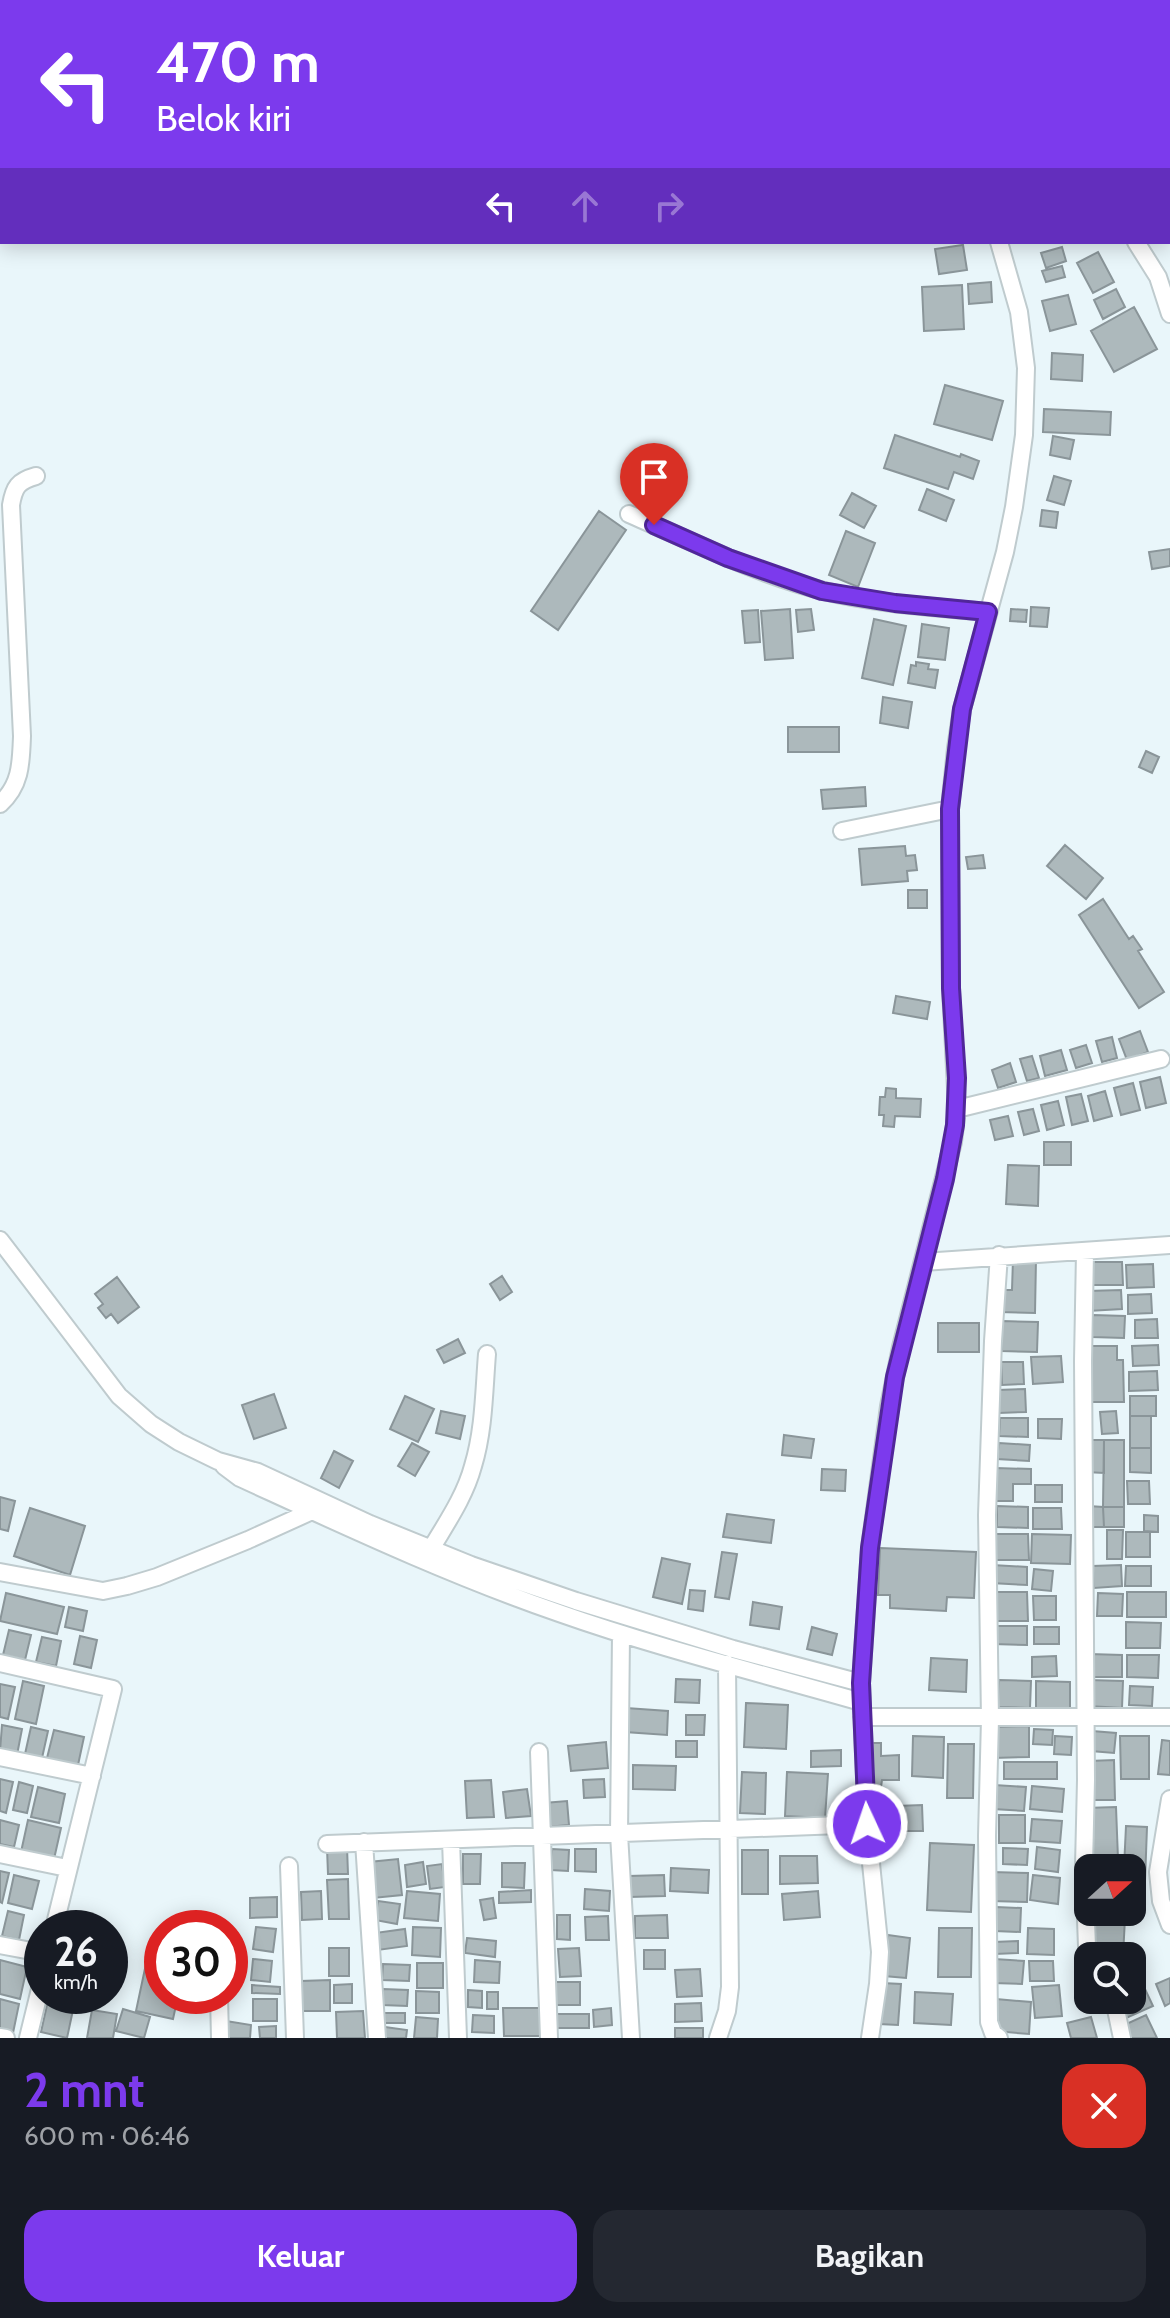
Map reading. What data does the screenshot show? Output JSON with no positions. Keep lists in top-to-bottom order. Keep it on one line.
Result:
{"north":"right","page":{"turn":["470 m","Belok kiri"],"speed":"26 km/h","limit":"30","heading":["2 mnt","600 m · 06:46"],"buttons":["Keluar","Bagikan"]}}
